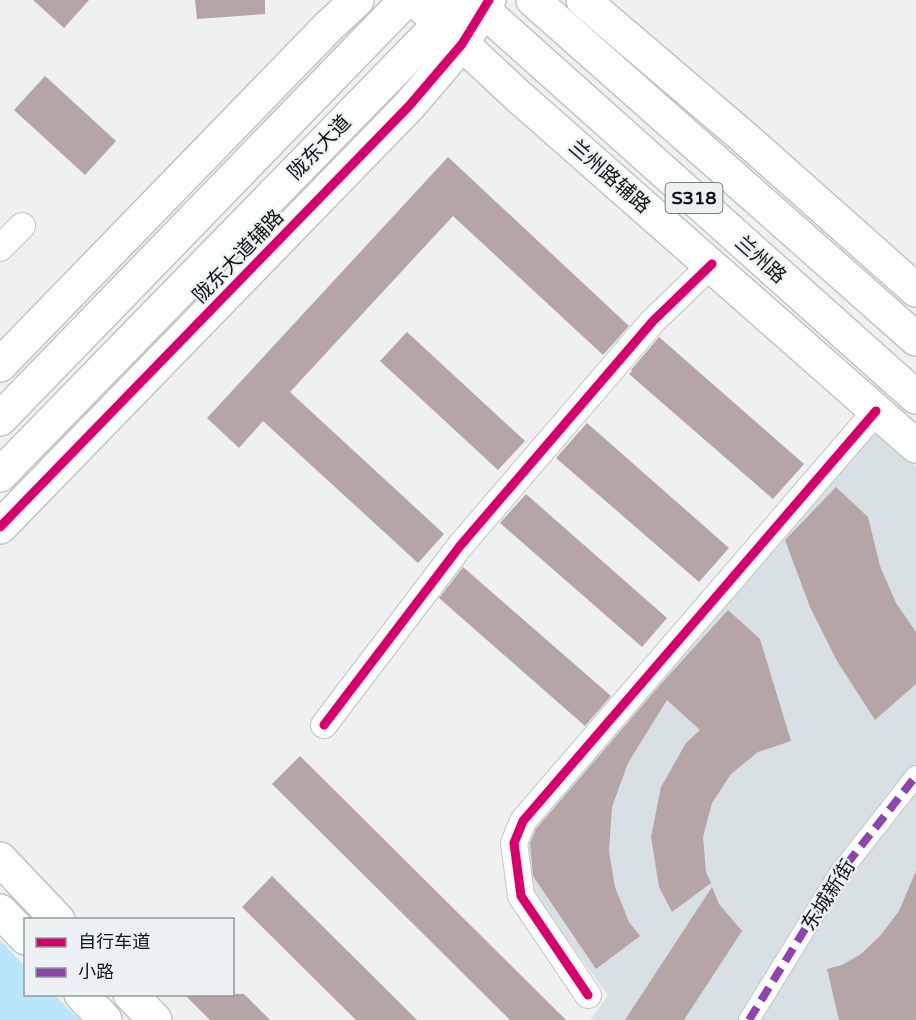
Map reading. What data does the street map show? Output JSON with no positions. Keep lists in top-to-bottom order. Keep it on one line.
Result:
{"streets":{"street":["陇东大道","兰州路辅路","S318","陇东大道辅路","兰州路","东城新街"]},"crossings":[["陇东大道","兰州路辅路"],["陇东大道","陇东大道辅路"],["兰州路辅路","陇东大道辅路"],["陇东大道辅路","兰州路"]],"legend":["自行车道","小路"]}
